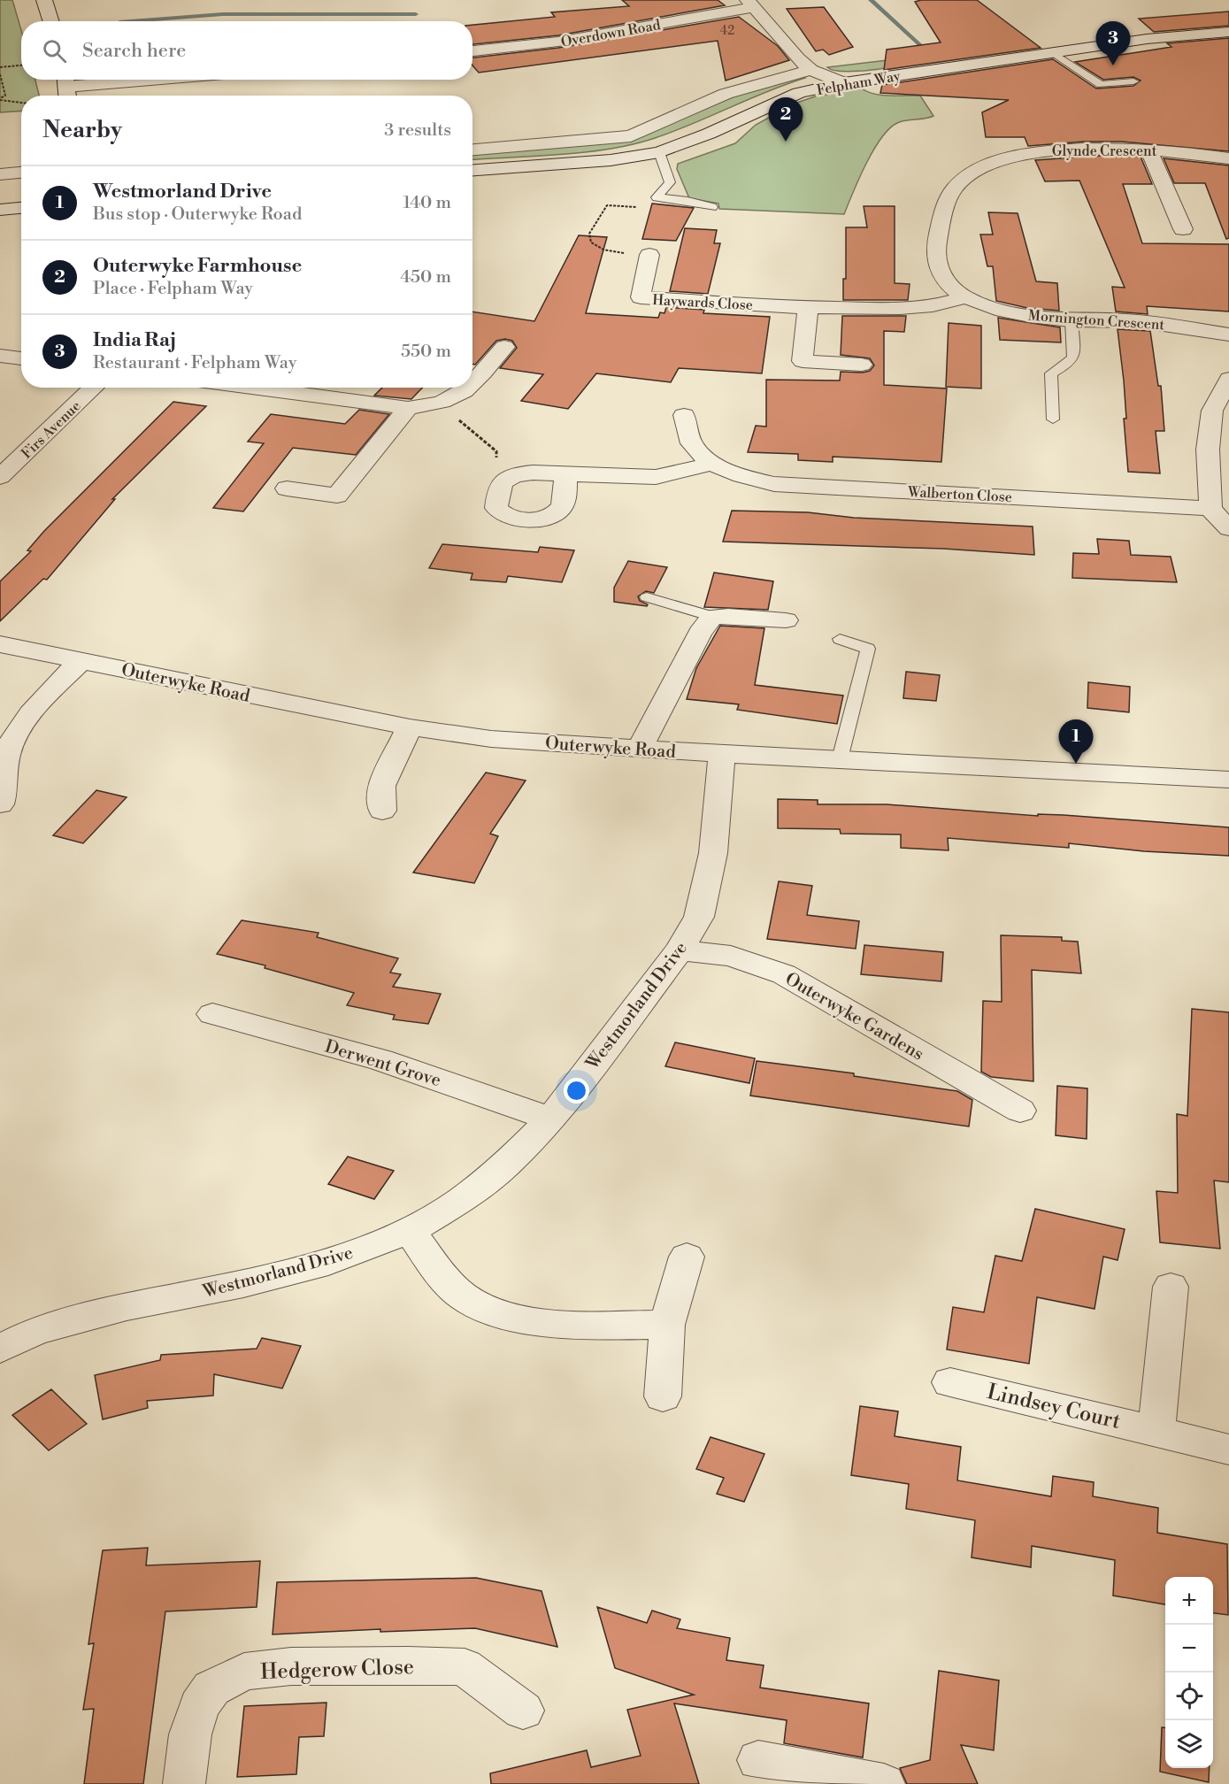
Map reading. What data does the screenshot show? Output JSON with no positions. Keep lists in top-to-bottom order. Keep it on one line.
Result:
{"streets":{"street":["Overdown Road","Felpham Way","Glynde Crescent","Haywards Close","Mornington Crescent","Firs Avenue","Walberton Close","Outerwyke Road","Westmorland Drive","Outerwyke Gardens","Derwent Grove","Lindsey Court","Hedgerow Close"]},"crossings":[["Glynde Crescent","Haywards Close"],["Glynde Crescent","Mornington Crescent"],["Haywards Close","Mornington Crescent"],["Outerwyke Road","Westmorland Drive"],["Westmorland Drive","Outerwyke Gardens"],["Westmorland Drive","Derwent Grove"]],"house_numbers":["42"],"page":{"pins":["3","2","1"],"search":"Search here","heading":["Nearby","3 results"],"list":[{"mark":"1","name":"Westmorland Drive","note":"Bus stop · Outerwyke Road","value":"140 m"},{"mark":"2","name":"Outerwyke Farmhouse","note":"Place · Felpham Way","value":"450 m"},{"mark":"3","name":"India Raj","note":"Restaurant · Felpham Way","value":"550 m"}],"map_buttons":["+","−"]}}
